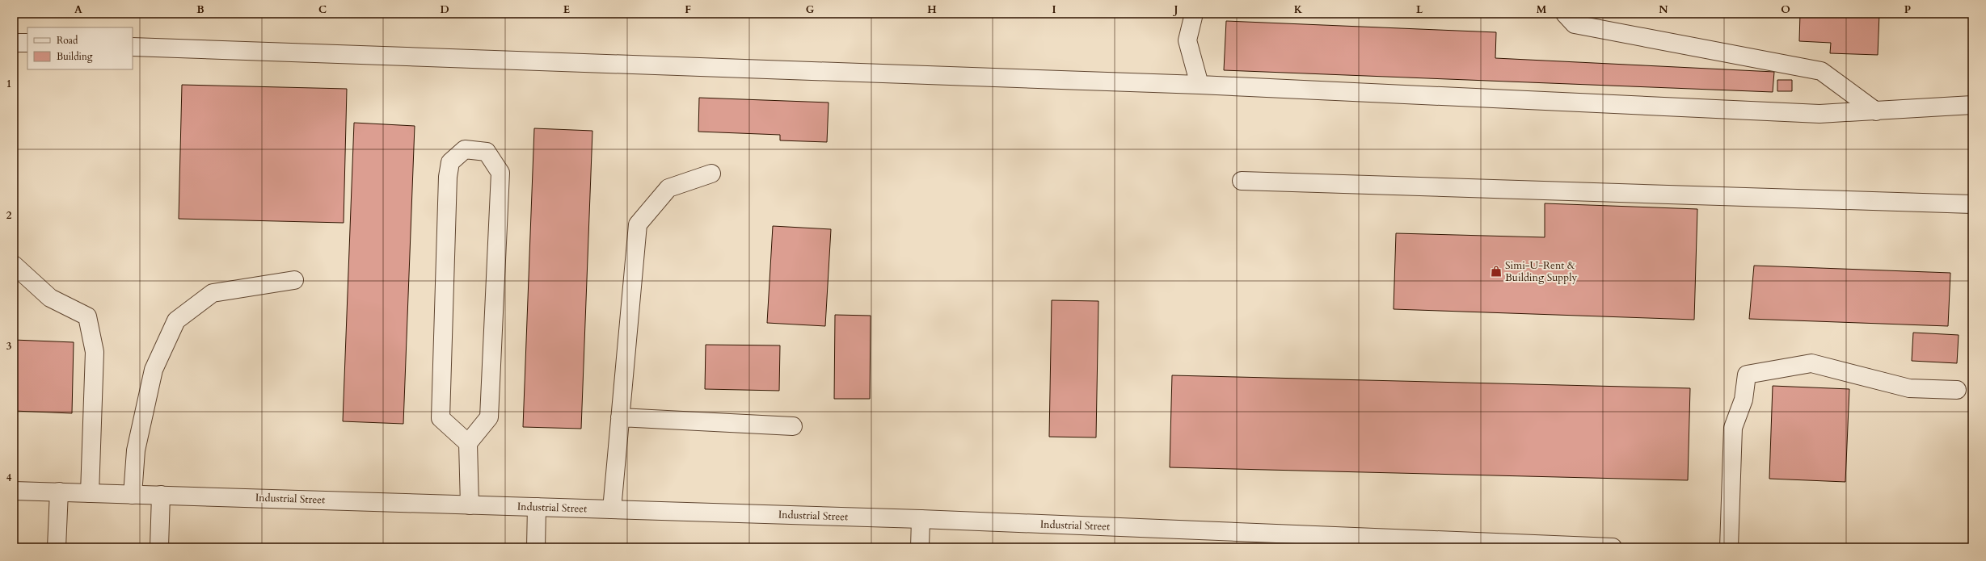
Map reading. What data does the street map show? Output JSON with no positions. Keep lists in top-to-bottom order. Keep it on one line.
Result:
{"streets":{"street":["Industrial Street"]},"places":{"shop":["Simi-U-Rent & Building Supply"]},"legend":["Road","Building"],"grid":{"columns":["A","B","C","D","E","F","G","H","I","J","K","L","M","N","O","P"],"rows":["1","2","3","4"]}}
